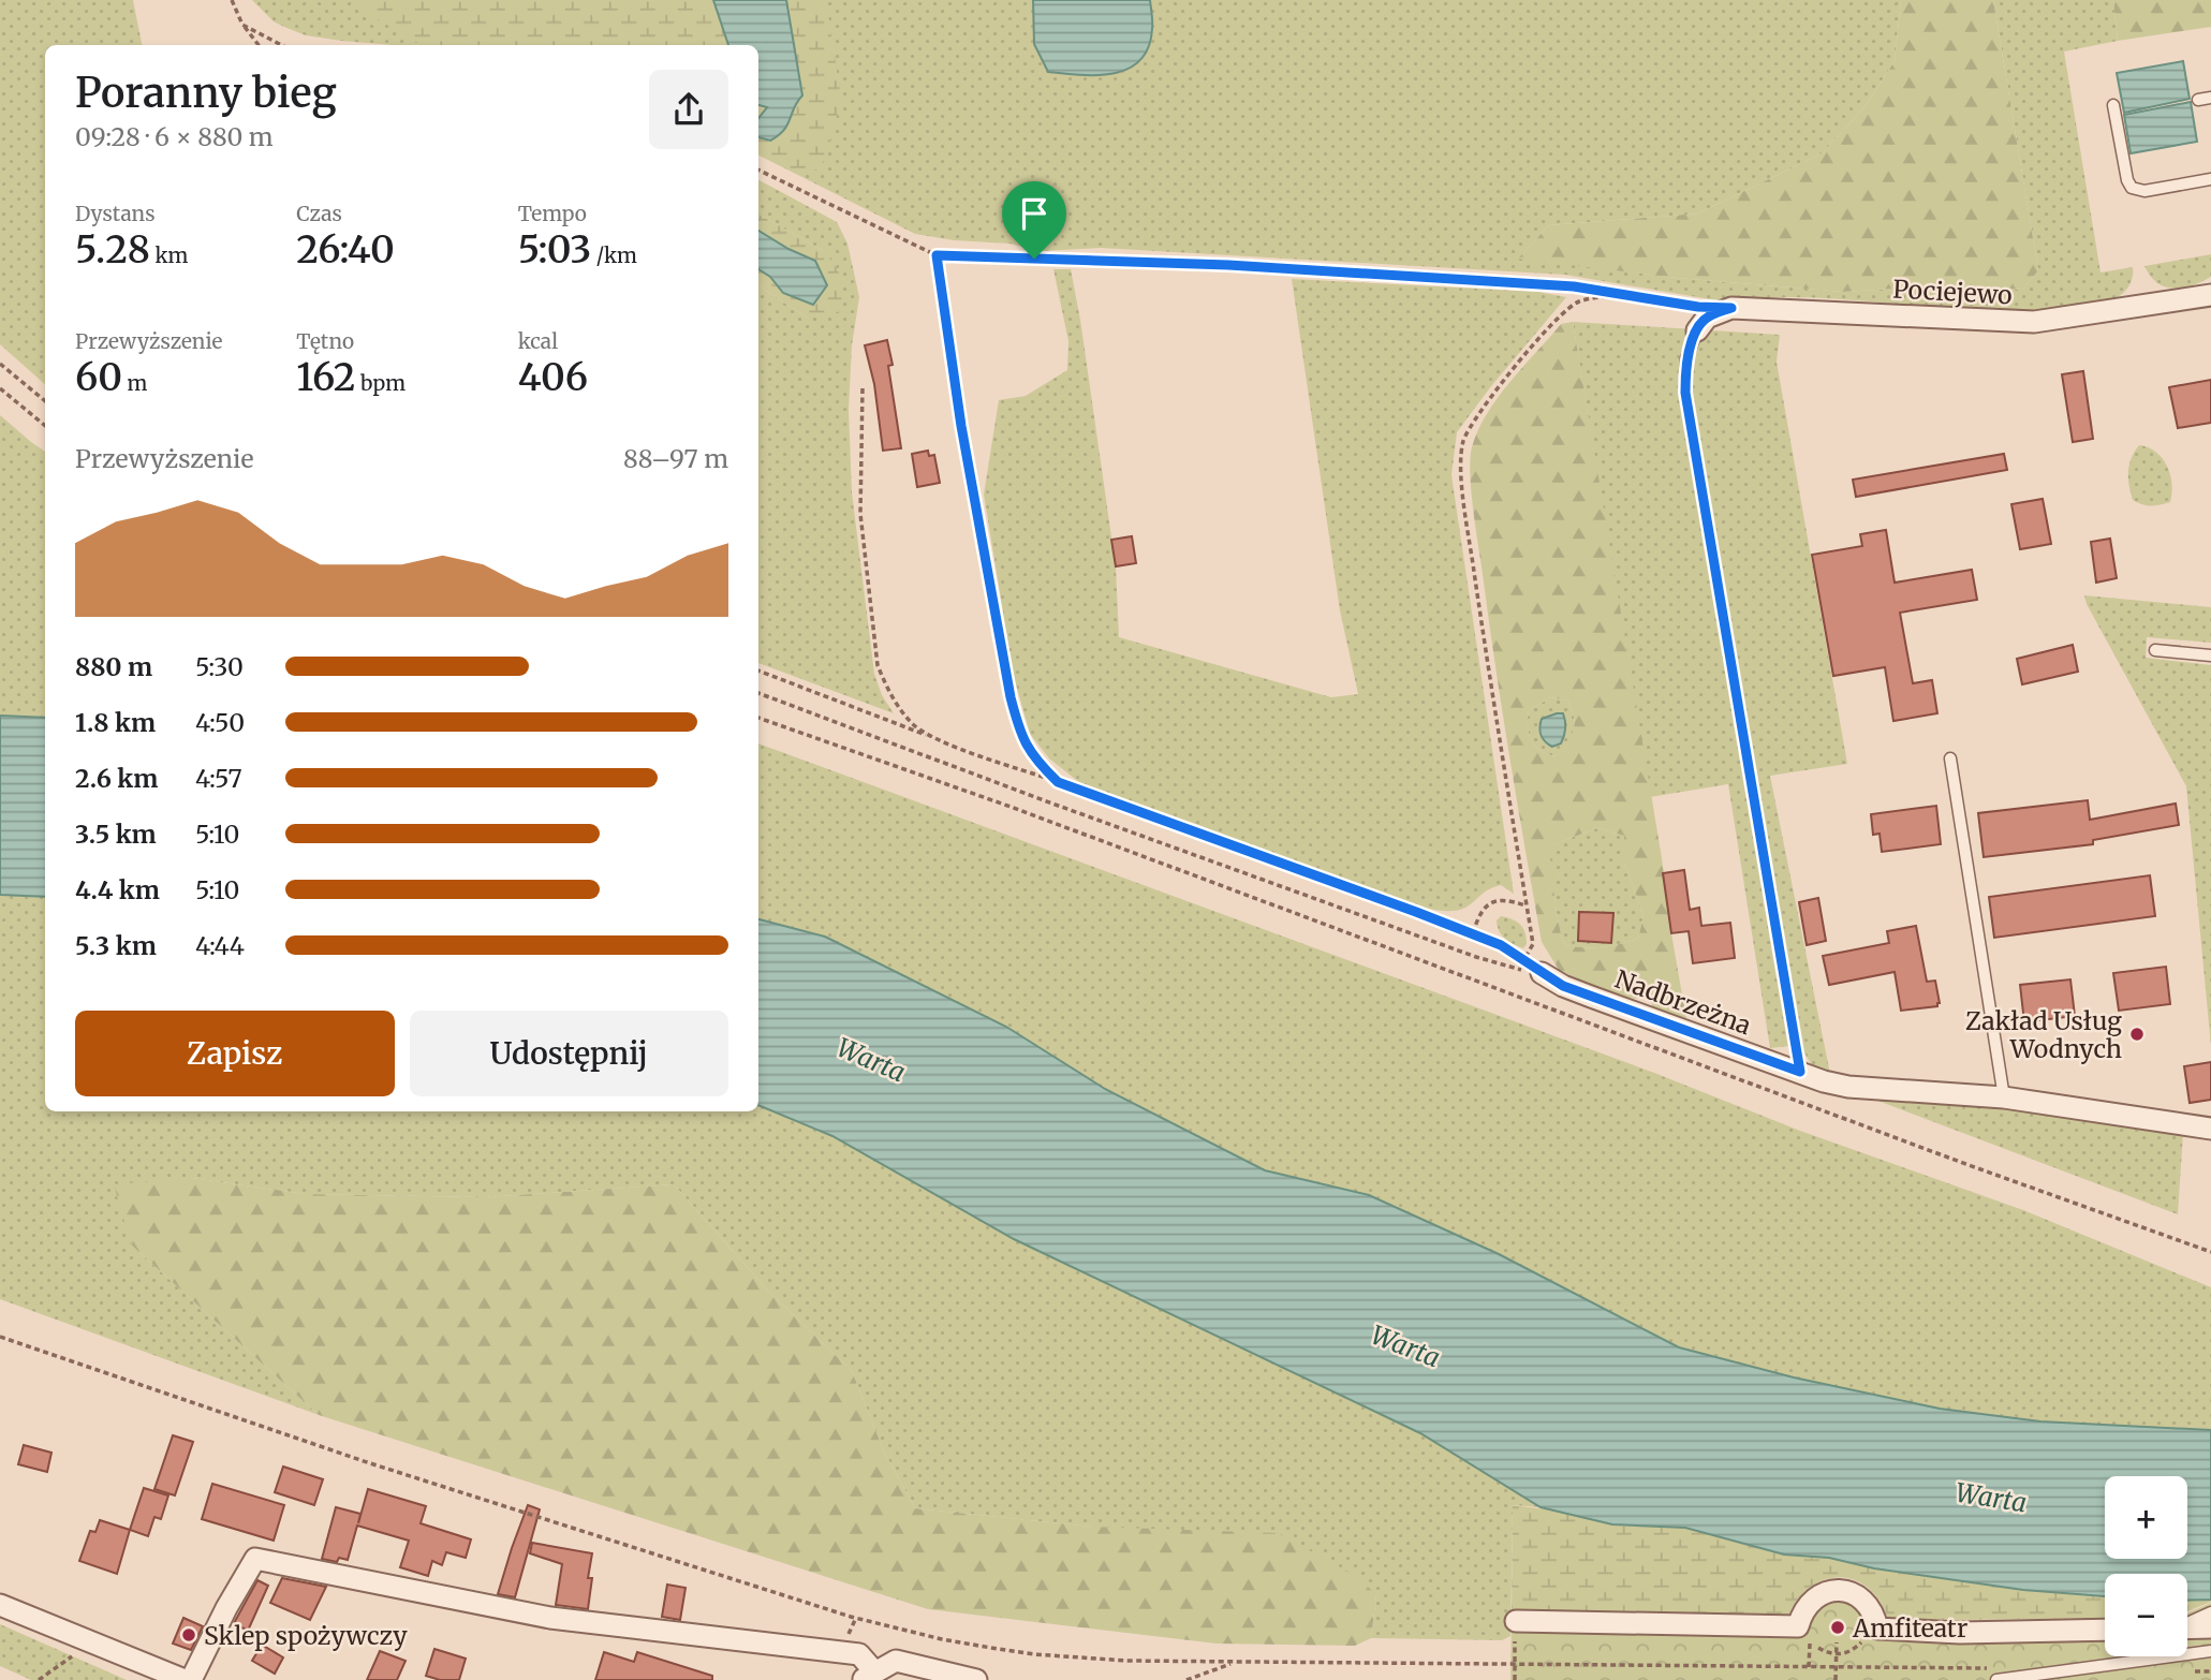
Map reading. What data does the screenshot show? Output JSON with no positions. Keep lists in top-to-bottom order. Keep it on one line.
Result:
{"streets":{"street":["Pociejewo","Nadbrzeżna"]},"water":["Warta"],"places":["Zakład Usług Wodnych","Amfiteatr","Sklep spożywczy"],"page":{"heading":["Poranny bieg","09:28 · 6 × 880 m"],"stats":[["Dystans","5.28 km"],["Czas","26:40"],["Tempo","5:03 /km"],["Przewyższenie","60 m"],["Tętno","162 bpm"],["kcal","406"]],"chart":["Przewyższenie","88–97 m"],"list":[{"name":"880 m","note":"5:30"},{"name":"1.8 km","note":"4:50"},{"name":"2.6 km","note":"4:57"},{"name":"3.5 km","note":"5:10"},{"name":"4.4 km","note":"5:10"},{"name":"5.3 km","note":"4:44"}],"buttons":["Zapisz","Udostępnij"],"map_buttons":["+","−"]}}
